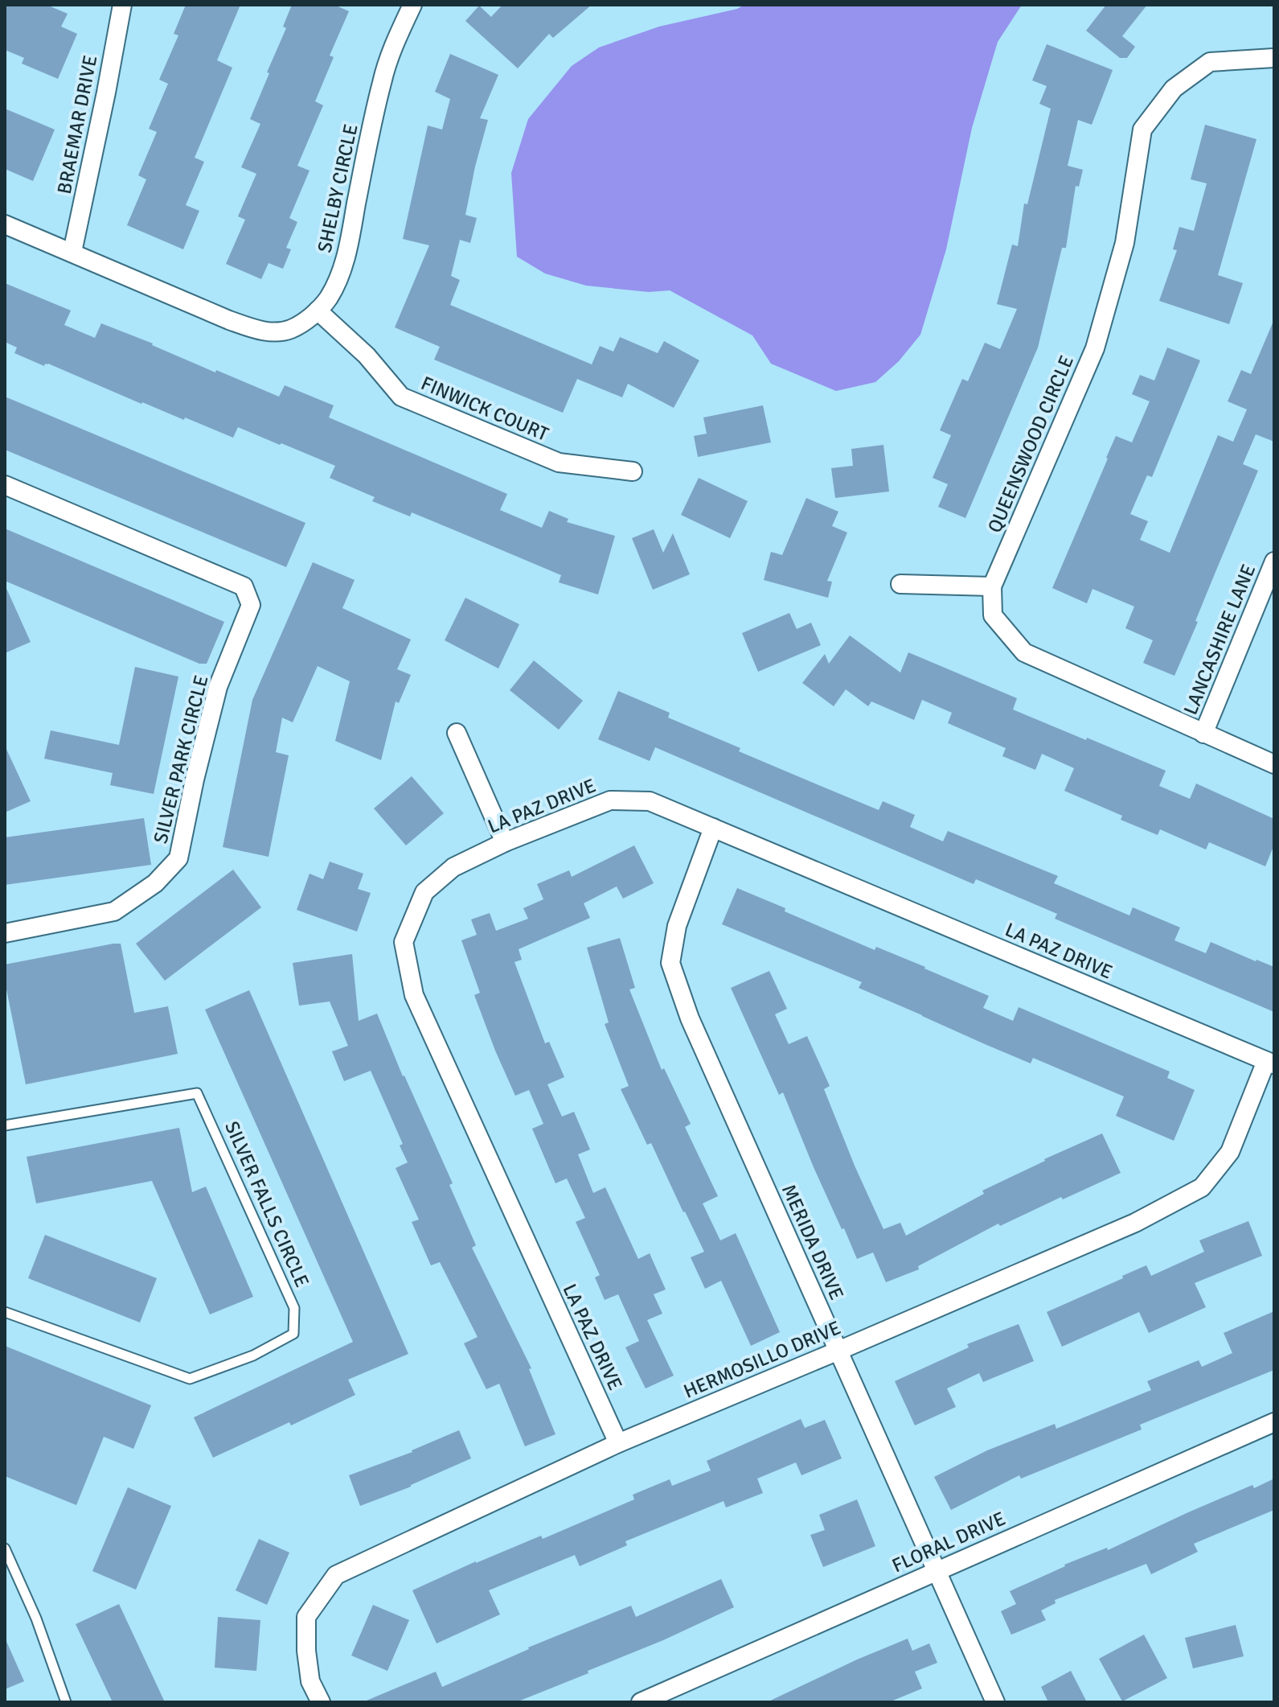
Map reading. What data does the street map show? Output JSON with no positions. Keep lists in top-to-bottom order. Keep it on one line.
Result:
{"streets":{"street":["BRAEMAR DRIVE","SHELBY CIRCLE","FINWICK COURT","QUEENSWOOD CIRCLE","LANCASHIRE LANE","SILVER PARK CIRCLE","LA PAZ DRIVE","MERIDA DRIVE","HERMOSILLO DRIVE","FLORAL DRIVE"],"lane":["SILVER FALLS CIRCLE"]},"crossings":[["BRAEMAR DRIVE","SHELBY CIRCLE"],["SHELBY CIRCLE","FINWICK COURT"],["QUEENSWOOD CIRCLE","LANCASHIRE LANE"],["LA PAZ DRIVE","MERIDA DRIVE"],["LA PAZ DRIVE","HERMOSILLO DRIVE"],["MERIDA DRIVE","HERMOSILLO DRIVE"],["MERIDA DRIVE","FLORAL DRIVE"]]}
